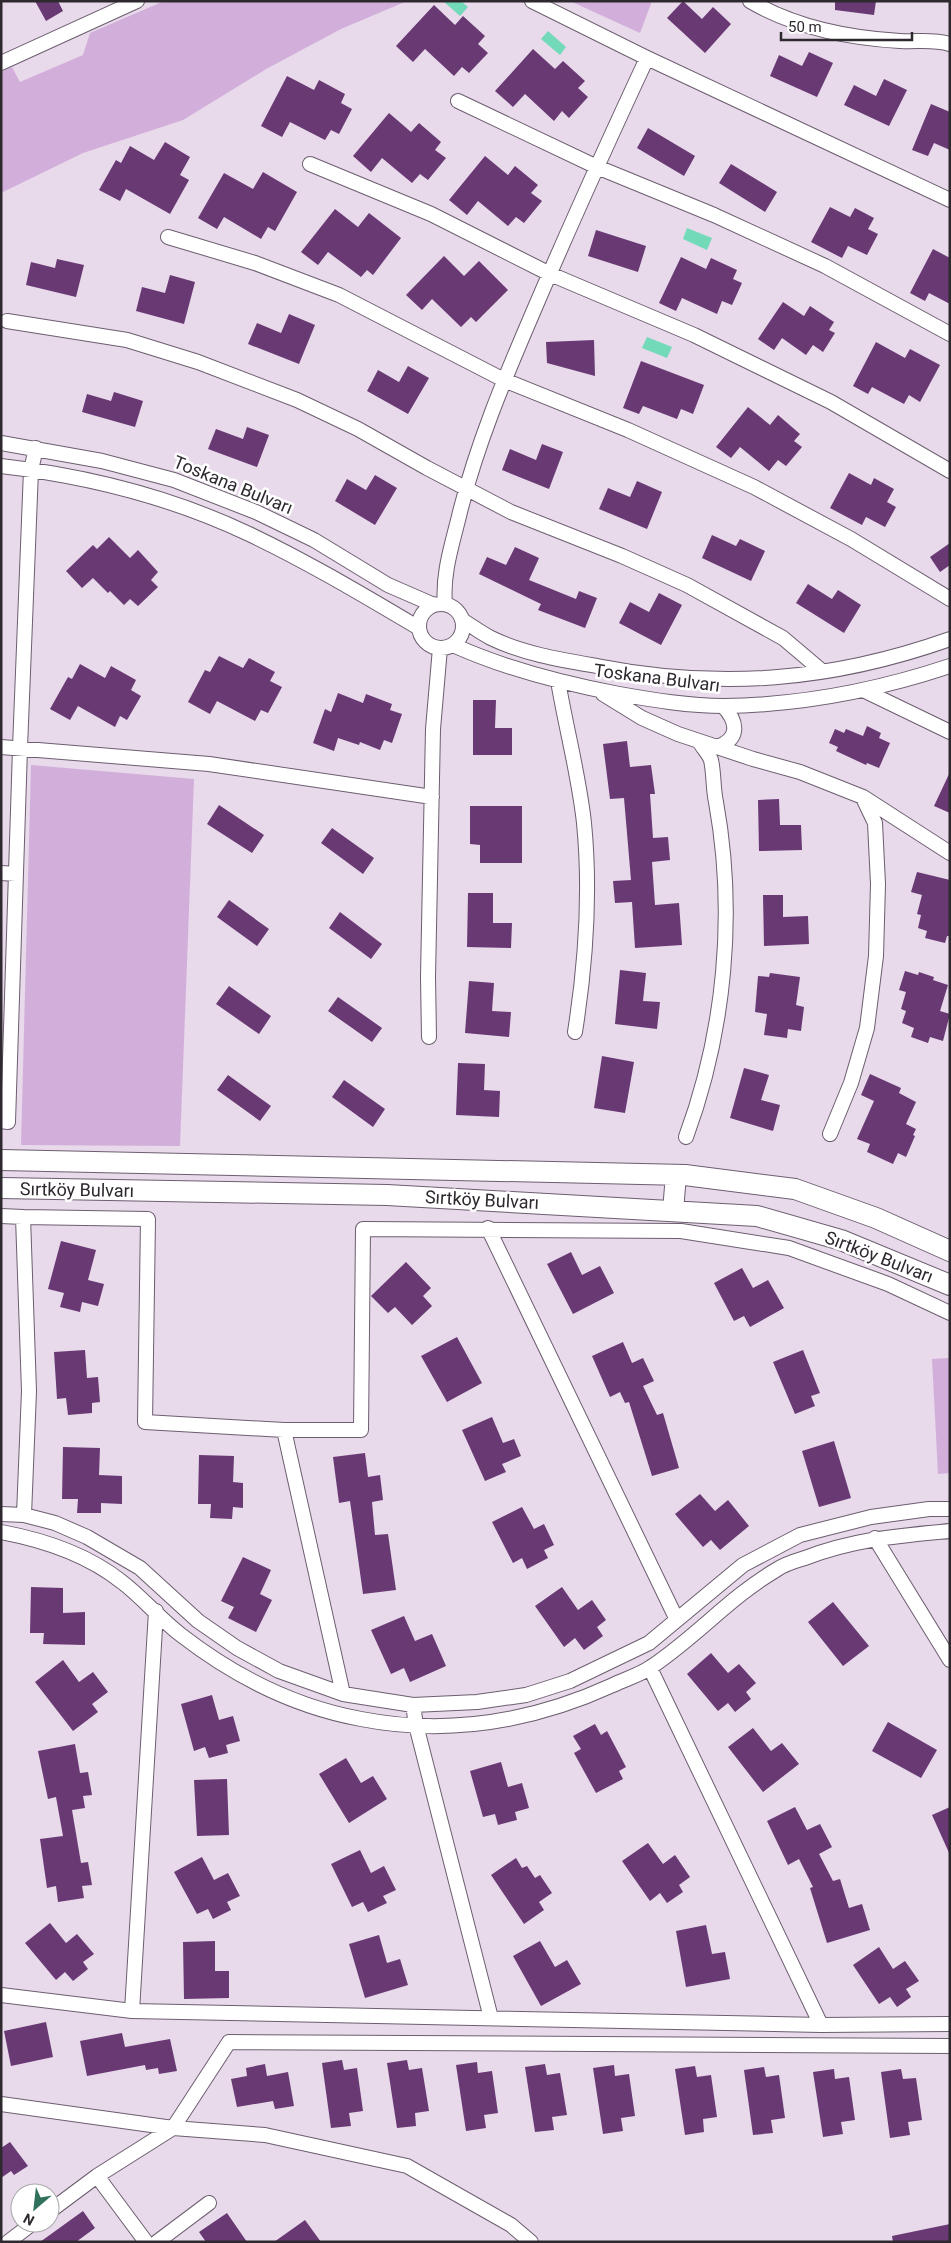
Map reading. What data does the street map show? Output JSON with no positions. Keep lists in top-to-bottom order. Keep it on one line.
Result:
{"streets":{"main road":["Sırtköy Bulvarı"],"street":["Toskana Bulvarı"]},"scale_bar":"50 m","north":"bottom left"}
